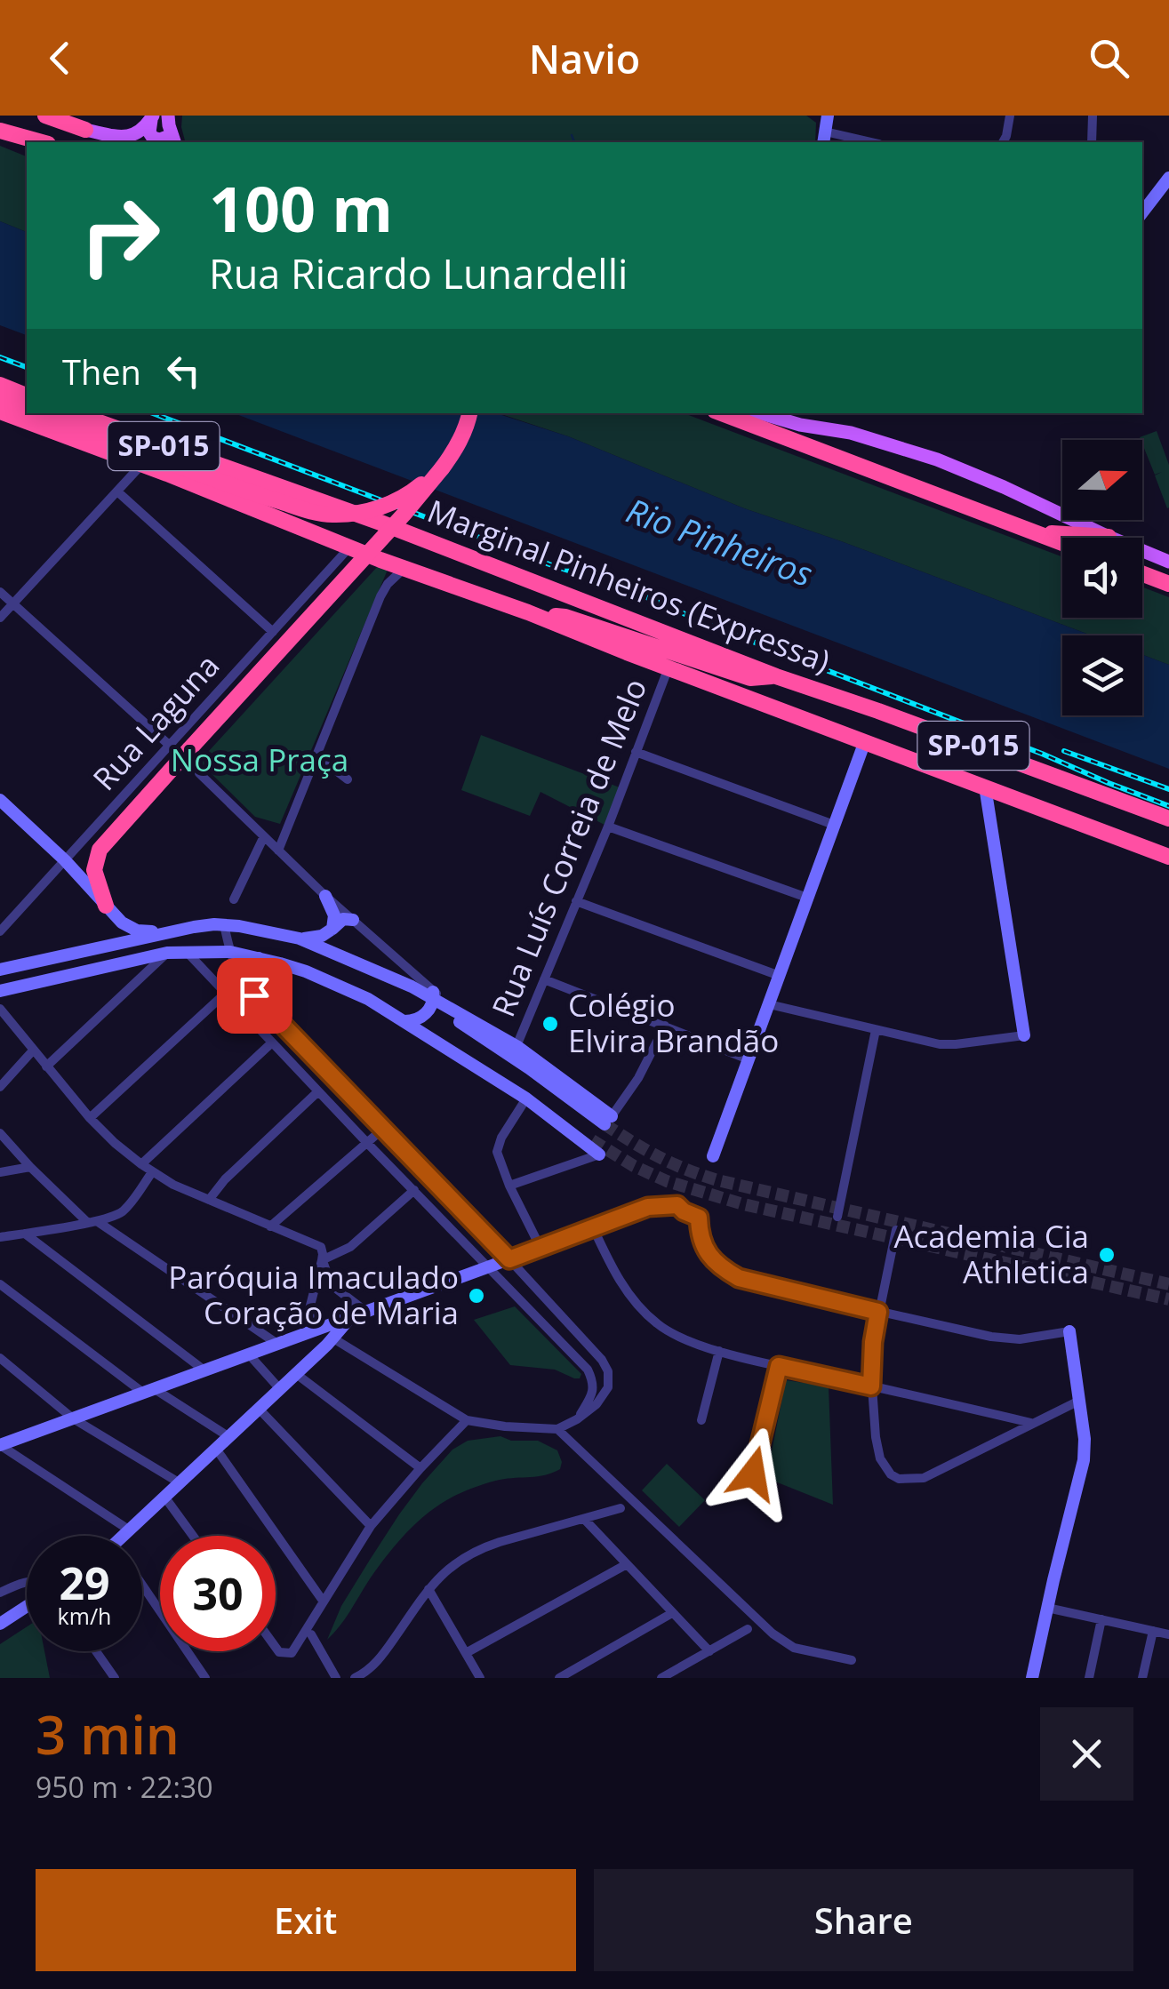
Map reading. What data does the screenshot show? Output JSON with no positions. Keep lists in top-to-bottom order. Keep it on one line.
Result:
{"streets":{"highway":["SP-015","Marginal Pinheiros (Expressa)"],"street":["Rua Laguna","Rua Luís Correia de Melo"]},"water":["Rio Pinheiros"],"parks":["Nossa Praça"],"places":["Colégio Elvira Brandão","Academia Cia Athletica","Paróquia Imaculado Coração de Maria"],"north":"right","page":{"header":"Navio","turn":["100 m","Rua Ricardo Lunardelli"],"then":"Then","speed":"29 km/h","limit":"30","heading":["3 min","950 m · 22:30"],"buttons":["Exit","Share"]}}
